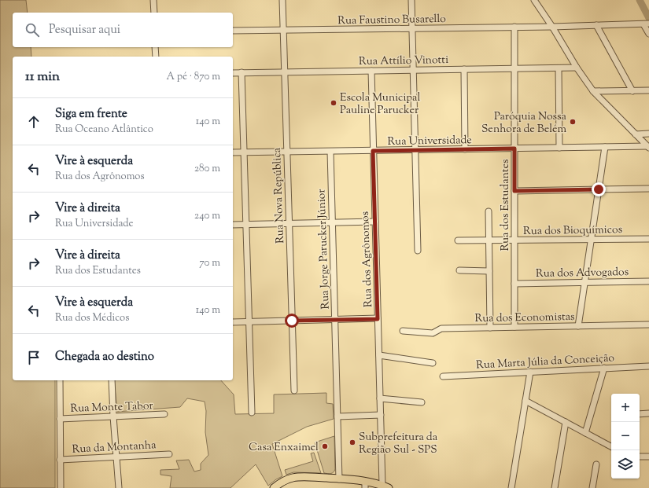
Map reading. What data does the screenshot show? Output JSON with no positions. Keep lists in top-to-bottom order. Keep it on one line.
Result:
{"streets":{"street":["Rua Faustino Busarello","Rua Attílio Vinotti","Rua Universidade","Rua Nova República","Rua dos Estudantes","Rua dos Bioquímicos","Rua Jorge Parucker Júnior","Rua dos Agrônomos","Rua dos Advogados","Rua dos Economistas","Rua Marta Júlia da Conceição","Rua Monte Tabor","Rua da Montanha"]},"crossings":[["Rua Faustino Busarello","Rua Nova República"],["Rua Faustino Busarello","Rua dos Estudantes"],["Rua Attílio Vinotti","Rua Nova República"],["Rua Attílio Vinotti","Rua dos Estudantes"],["Rua Attílio Vinotti","Rua dos Agrônomos"],["Rua Universidade","Rua Nova República"],["Rua Universidade","Rua dos Estudantes"],["Rua Universidade","Rua Jorge Parucker Júnior"],["Rua Universidade","Rua dos Agrônomos"],["Rua dos Estudantes","Rua dos Bioquímicos"],["Rua dos Estudantes","Rua dos Advogados"],["Rua dos Estudantes","Rua dos Economistas"]],"places":["Escola Municipal Pauline Parucker","Paróquia Nossa Senhora de Belém","Subprefeitura da Região Sul - SPS","Casa Enxaimel"],"page":{"search":"Pesquisar aqui","heading":["11 min","A pé · 870 m"],"list":[["Siga em frente","Rua Oceano Atlântico","140 m"],["Vire à esquerda","Rua dos Agrônomos","280 m"],["Vire à direita","Rua Universidade","240 m"],["Vire à direita","Rua dos Estudantes","70 m"],["Vire à esquerda","Rua dos Médicos","140 m"],"Chegada ao destino"],"map_buttons":["+","−"]}}
